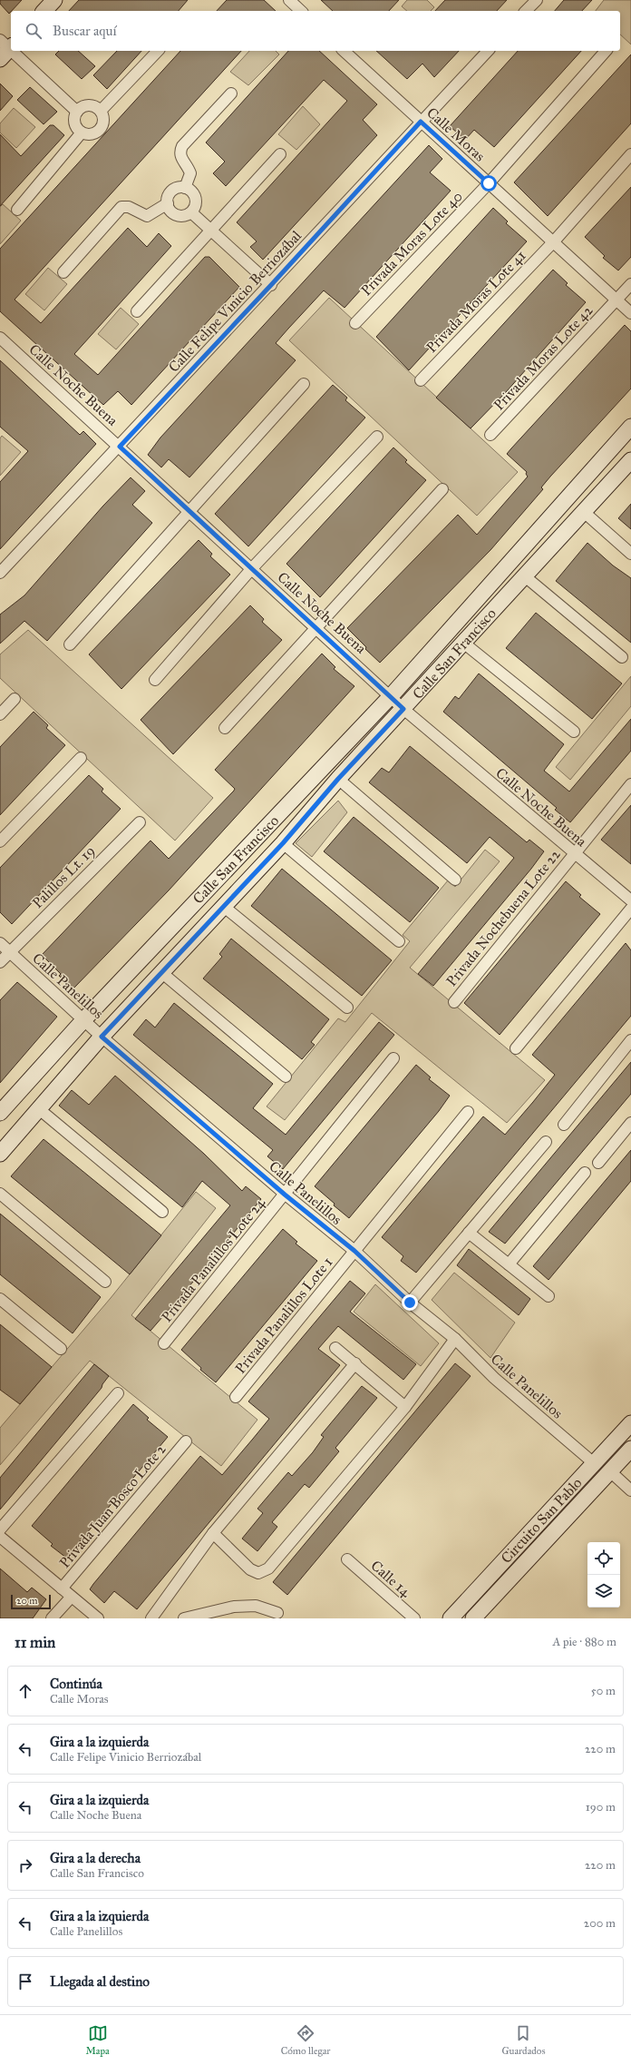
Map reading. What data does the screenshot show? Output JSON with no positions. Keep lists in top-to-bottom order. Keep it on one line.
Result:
{"streets":{"street":["Calle Moras","Privada Moras Lote 40","Calle Felipe Vinicio Berriozábal","Privada Moras Lote 41","Privada Moras Lote 42","Calle Noche Buena","Calle San Francisco","Palillos Lt. 19","Privada Nochebuena Lote 22","Calle Panelillos","Privada Panalillos Lote 24","Privada Panalillos Lote 1","Privada Juan Bosco Lote 2","Circuito San Pablo","Calle 14"]},"crossings":[["Calle Moras","Privada Moras Lote 40"],["Calle Moras","Calle Felipe Vinicio Berriozábal"],["Calle Moras","Privada Moras Lote 41"],["Calle Moras","Privada Moras Lote 42"],["Calle Felipe Vinicio Berriozábal","Calle Noche Buena"],["Calle Noche Buena","Calle San Francisco"],["Calle Noche Buena","Privada Nochebuena Lote 22"],["Calle San Francisco","Calle Panelillos"],["Palillos Lt. 19","Calle Panelillos"],["Calle Panelillos","Privada Panalillos Lote 24"],["Calle Panelillos","Privada Panalillos Lote 1"],["Calle Panelillos","Circuito San Pablo"]],"scale_bar":"20 m","page":{"search":"Buscar aquí","scale":"20 m","heading":["11 min","A pie · 880 m"],"list":[["Continúa","Calle Moras","50 m"],["Gira a la izquierda","Calle Felipe Vinicio Berriozábal","220 m"],["Gira a la izquierda","Calle Noche Buena","190 m"],["Gira a la derecha","Calle San Francisco","220 m"],["Gira a la izquierda","Calle Panelillos","200 m"],"Llegada al destino"],"nav":["Mapa","Cómo llegar","Guardados"]}}
